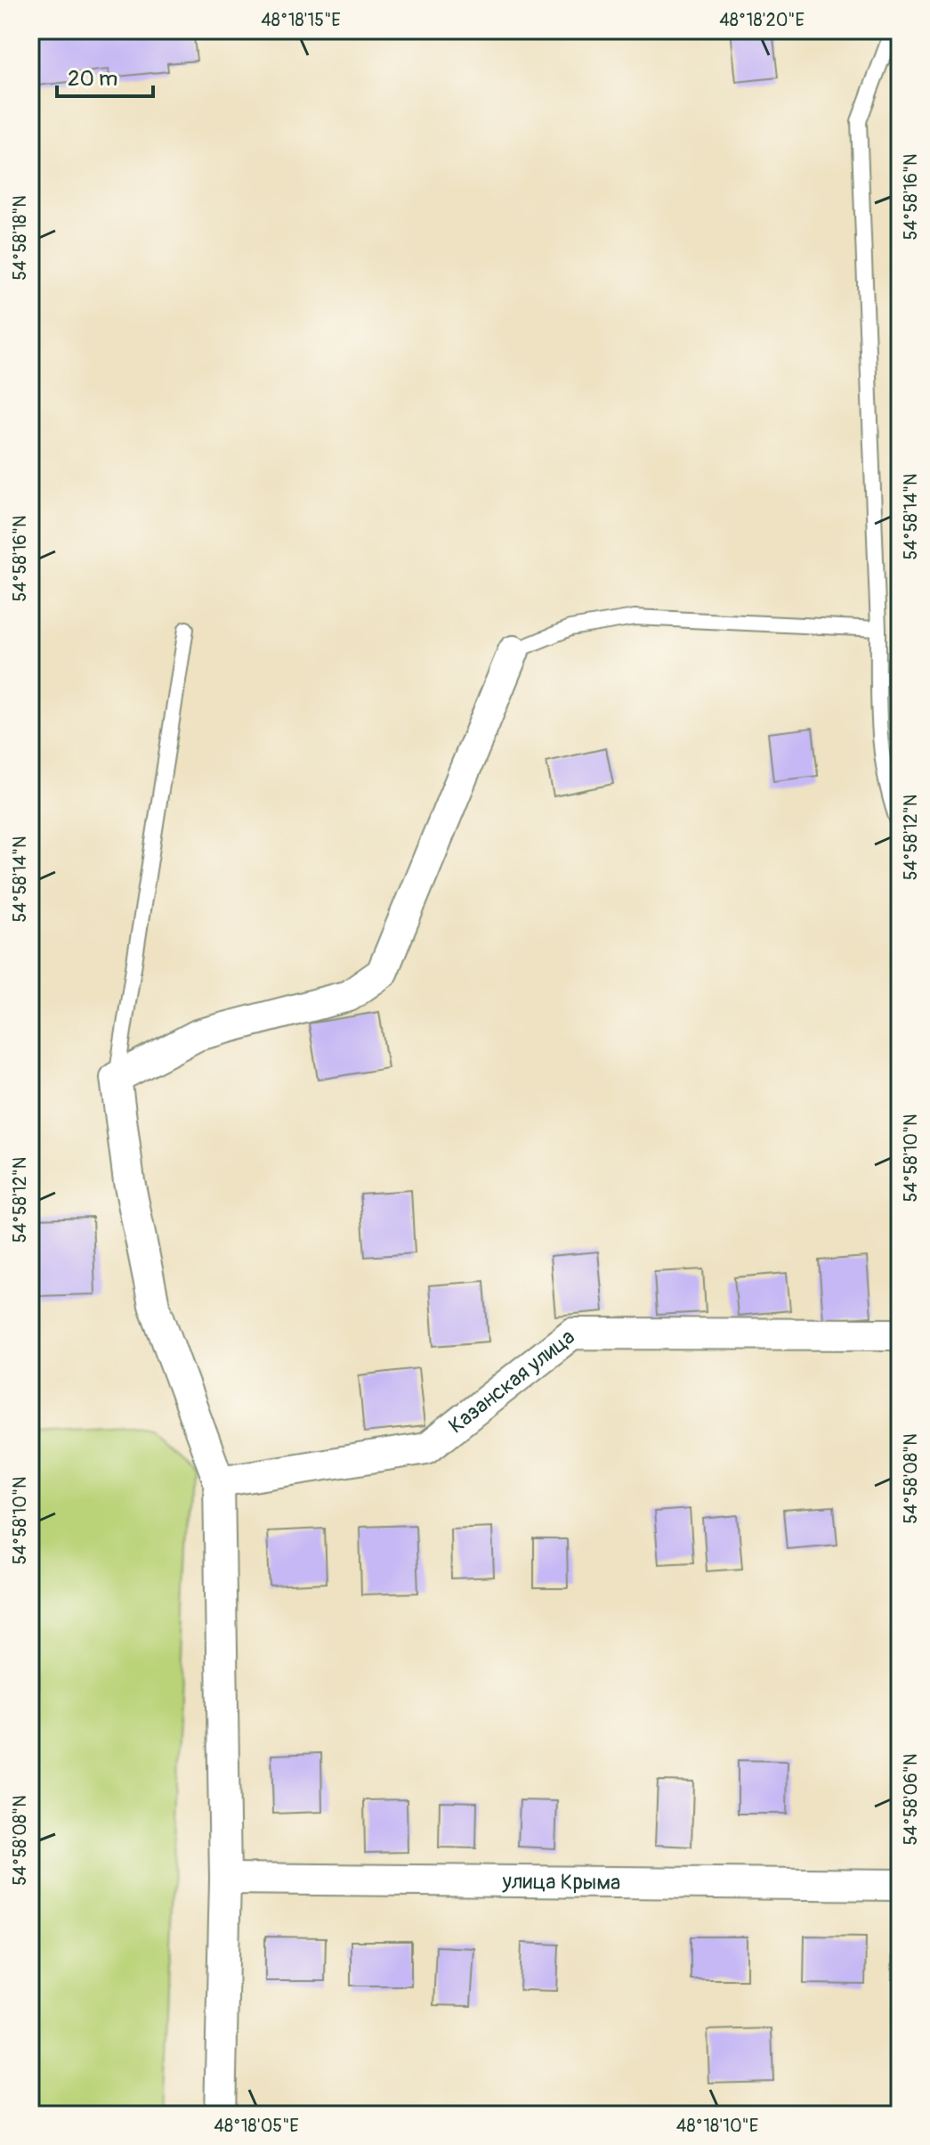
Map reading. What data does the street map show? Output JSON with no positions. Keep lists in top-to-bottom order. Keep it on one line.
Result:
{"streets":{"street":["Казанская улица","улица Крыма"]},"scale_bar":"20 m","coordinates":["48°18'15\"E","48°18'20\"E","54°58'16\"N","54°58'18\"N","54°58'14\"N","54°58'12\"N","54°58'10\"N","54°58'08\"N","54°58'06\"N","48°18'05\"E","48°18'10\"E"]}
